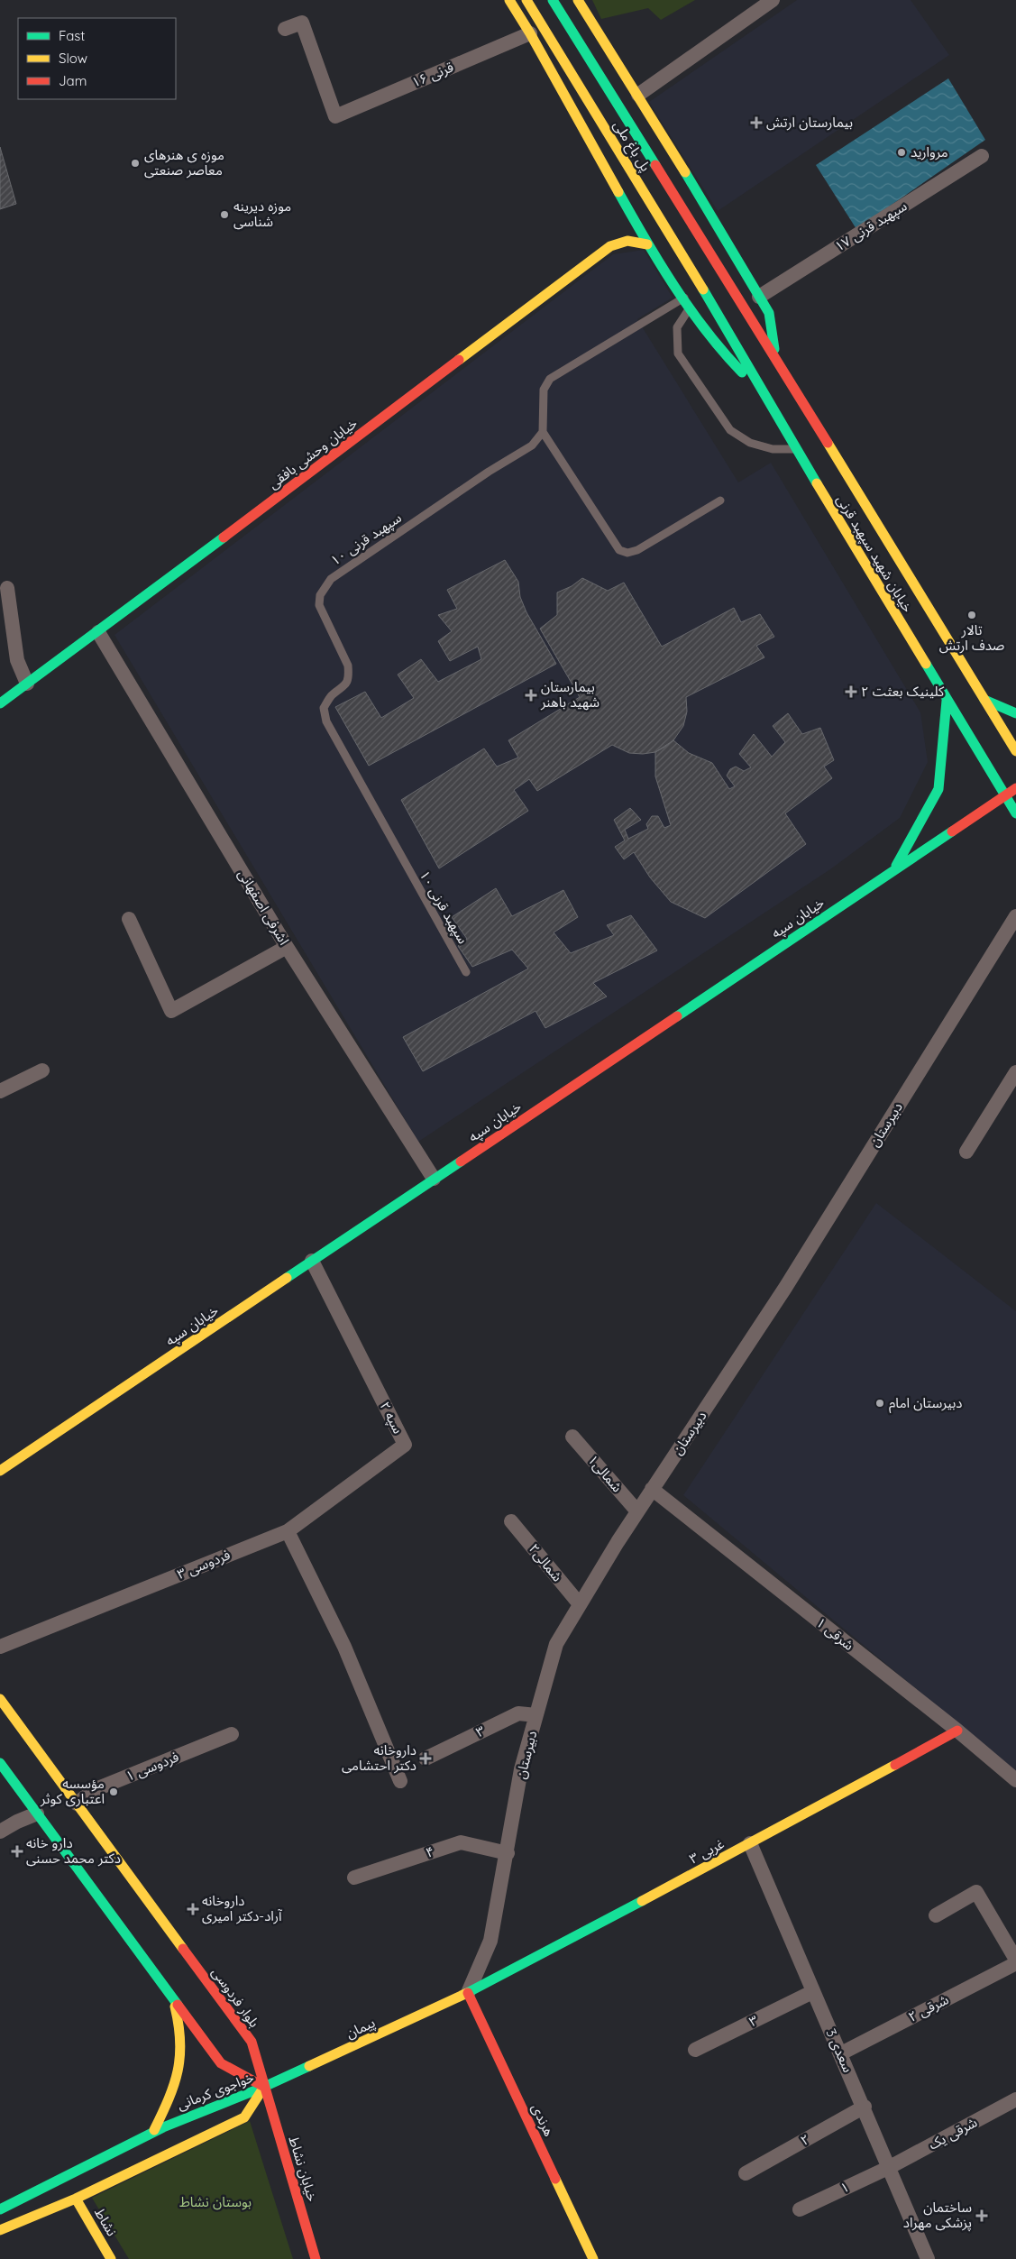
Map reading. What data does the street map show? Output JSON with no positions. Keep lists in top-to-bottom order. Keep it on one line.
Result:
{"streets":{"main road":["پل باغ ملی","خیابان وحشی بافقی","خیابان شهید سپهبد قرنی","خیابان سپه","۳ غربی","بلوار فردوسی","پیمان","خواجوی کرمانی","هرندی","خیابان نشاط","نشاط"],"street":["قرنی ۱۶","سپهبد قرنی ۱۷","اشرفی اصفهانی","دبیرستان","سپه ۲","شمالی۱","شمالی۲","فردوسی ۳","شرقی ۱","۳","فردوسی ۱","۴","شرقی ۲","سعدی 3","شرقی یک","۲","۱"],"lane":["سپهبد قرنی ۱۰"]},"crossings":[["پل باغ ملی","خیابان شهید سپهبد قرنی"],["خیابان وحشی بافقی","اشرفی اصفهانی"],["خیابان شهید سپهبد قرنی","خیابان سپه"],["اشرفی اصفهانی","خیابان سپه"],["خیابان سپه","سپه ۲"],["دبیرستان","شمالی۱"],["دبیرستان","شمالی۲"],["دبیرستان","شرقی ۱"],["دبیرستان","۳"],["دبیرستان","۳ غربی"],["دبیرستان","۴"],["دبیرستان","پیمان"],["دبیرستان","هرندی"],["سپه ۲","فردوسی ۳"],["شرقی ۱","۳ غربی"],["۳","سعدی 3"],["فردوسی ۱","بلوار فردوسی"],["۳ غربی","پیمان"],["۳ غربی","سعدی 3"],["۳ غربی","هرندی"],["بلوار فردوسی","پیمان"],["بلوار فردوسی","خواجوی کرمانی"],["بلوار فردوسی","خیابان نشاط"],["شرقی ۲","سعدی 3"],["پیمان","خواجوی کرمانی"],["پیمان","هرندی"],["پیمان","خیابان نشاط"],["سعدی 3","شرقی یک"],["سعدی 3","۲"],["سعدی 3","۱"],["خواجوی کرمانی","خیابان نشاط"],["خواجوی کرمانی","نشاط"],["شرقی یک","۱"]],"parks":["بوستان نشاط"],"places":{"health":["بیمارستان ارتش","کلینیک بعثت ۲","بیمارستان شهید باهنر","داروخانه دکتر احتشامی","دارو خانه دکتر محمد حسنی","داروخانه آراد-دکتر امیری","ساختمان پزشکی مهراد"],"other":["مروارید","موزه ی هنرهای معاصر صنعتی","موزه دیرینه شناسی","تالار صدف ارتش","دبیرستان امام","مؤسسه اعتباری کوثر"]},"legend":["Fast","Slow","Jam"]}
